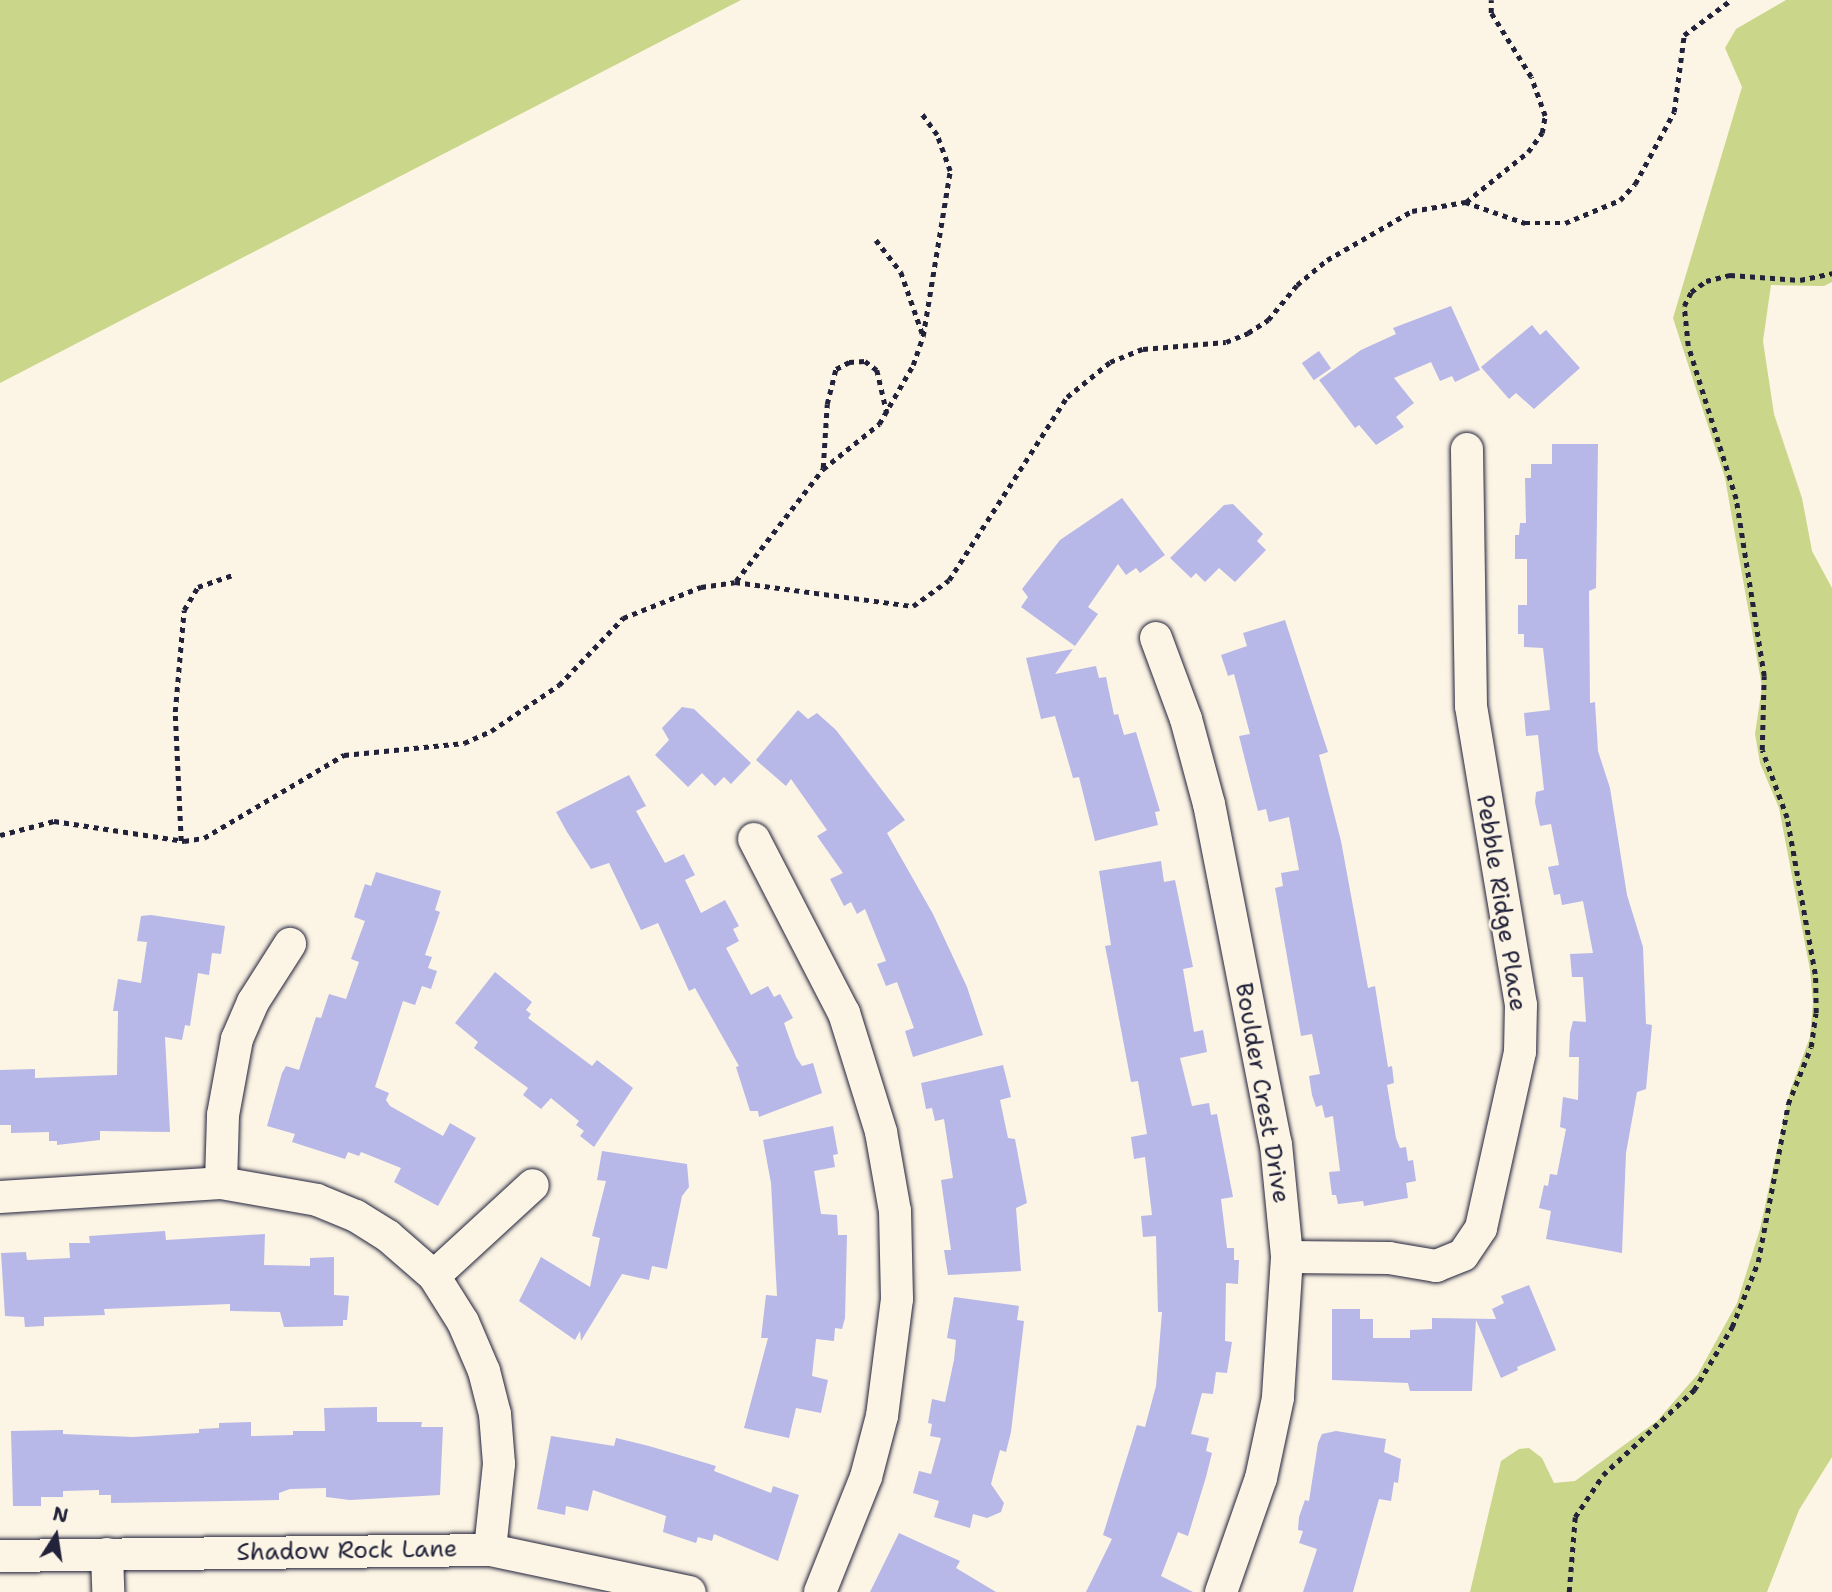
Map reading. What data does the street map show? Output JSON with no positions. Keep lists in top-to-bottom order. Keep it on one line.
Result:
{"streets":{"street":["Pebble Ridge Place","Boulder Crest Drive","Shadow Rock Lane"]},"crossings":[["Pebble Ridge Place","Boulder Crest Drive"]],"north":"top"}
